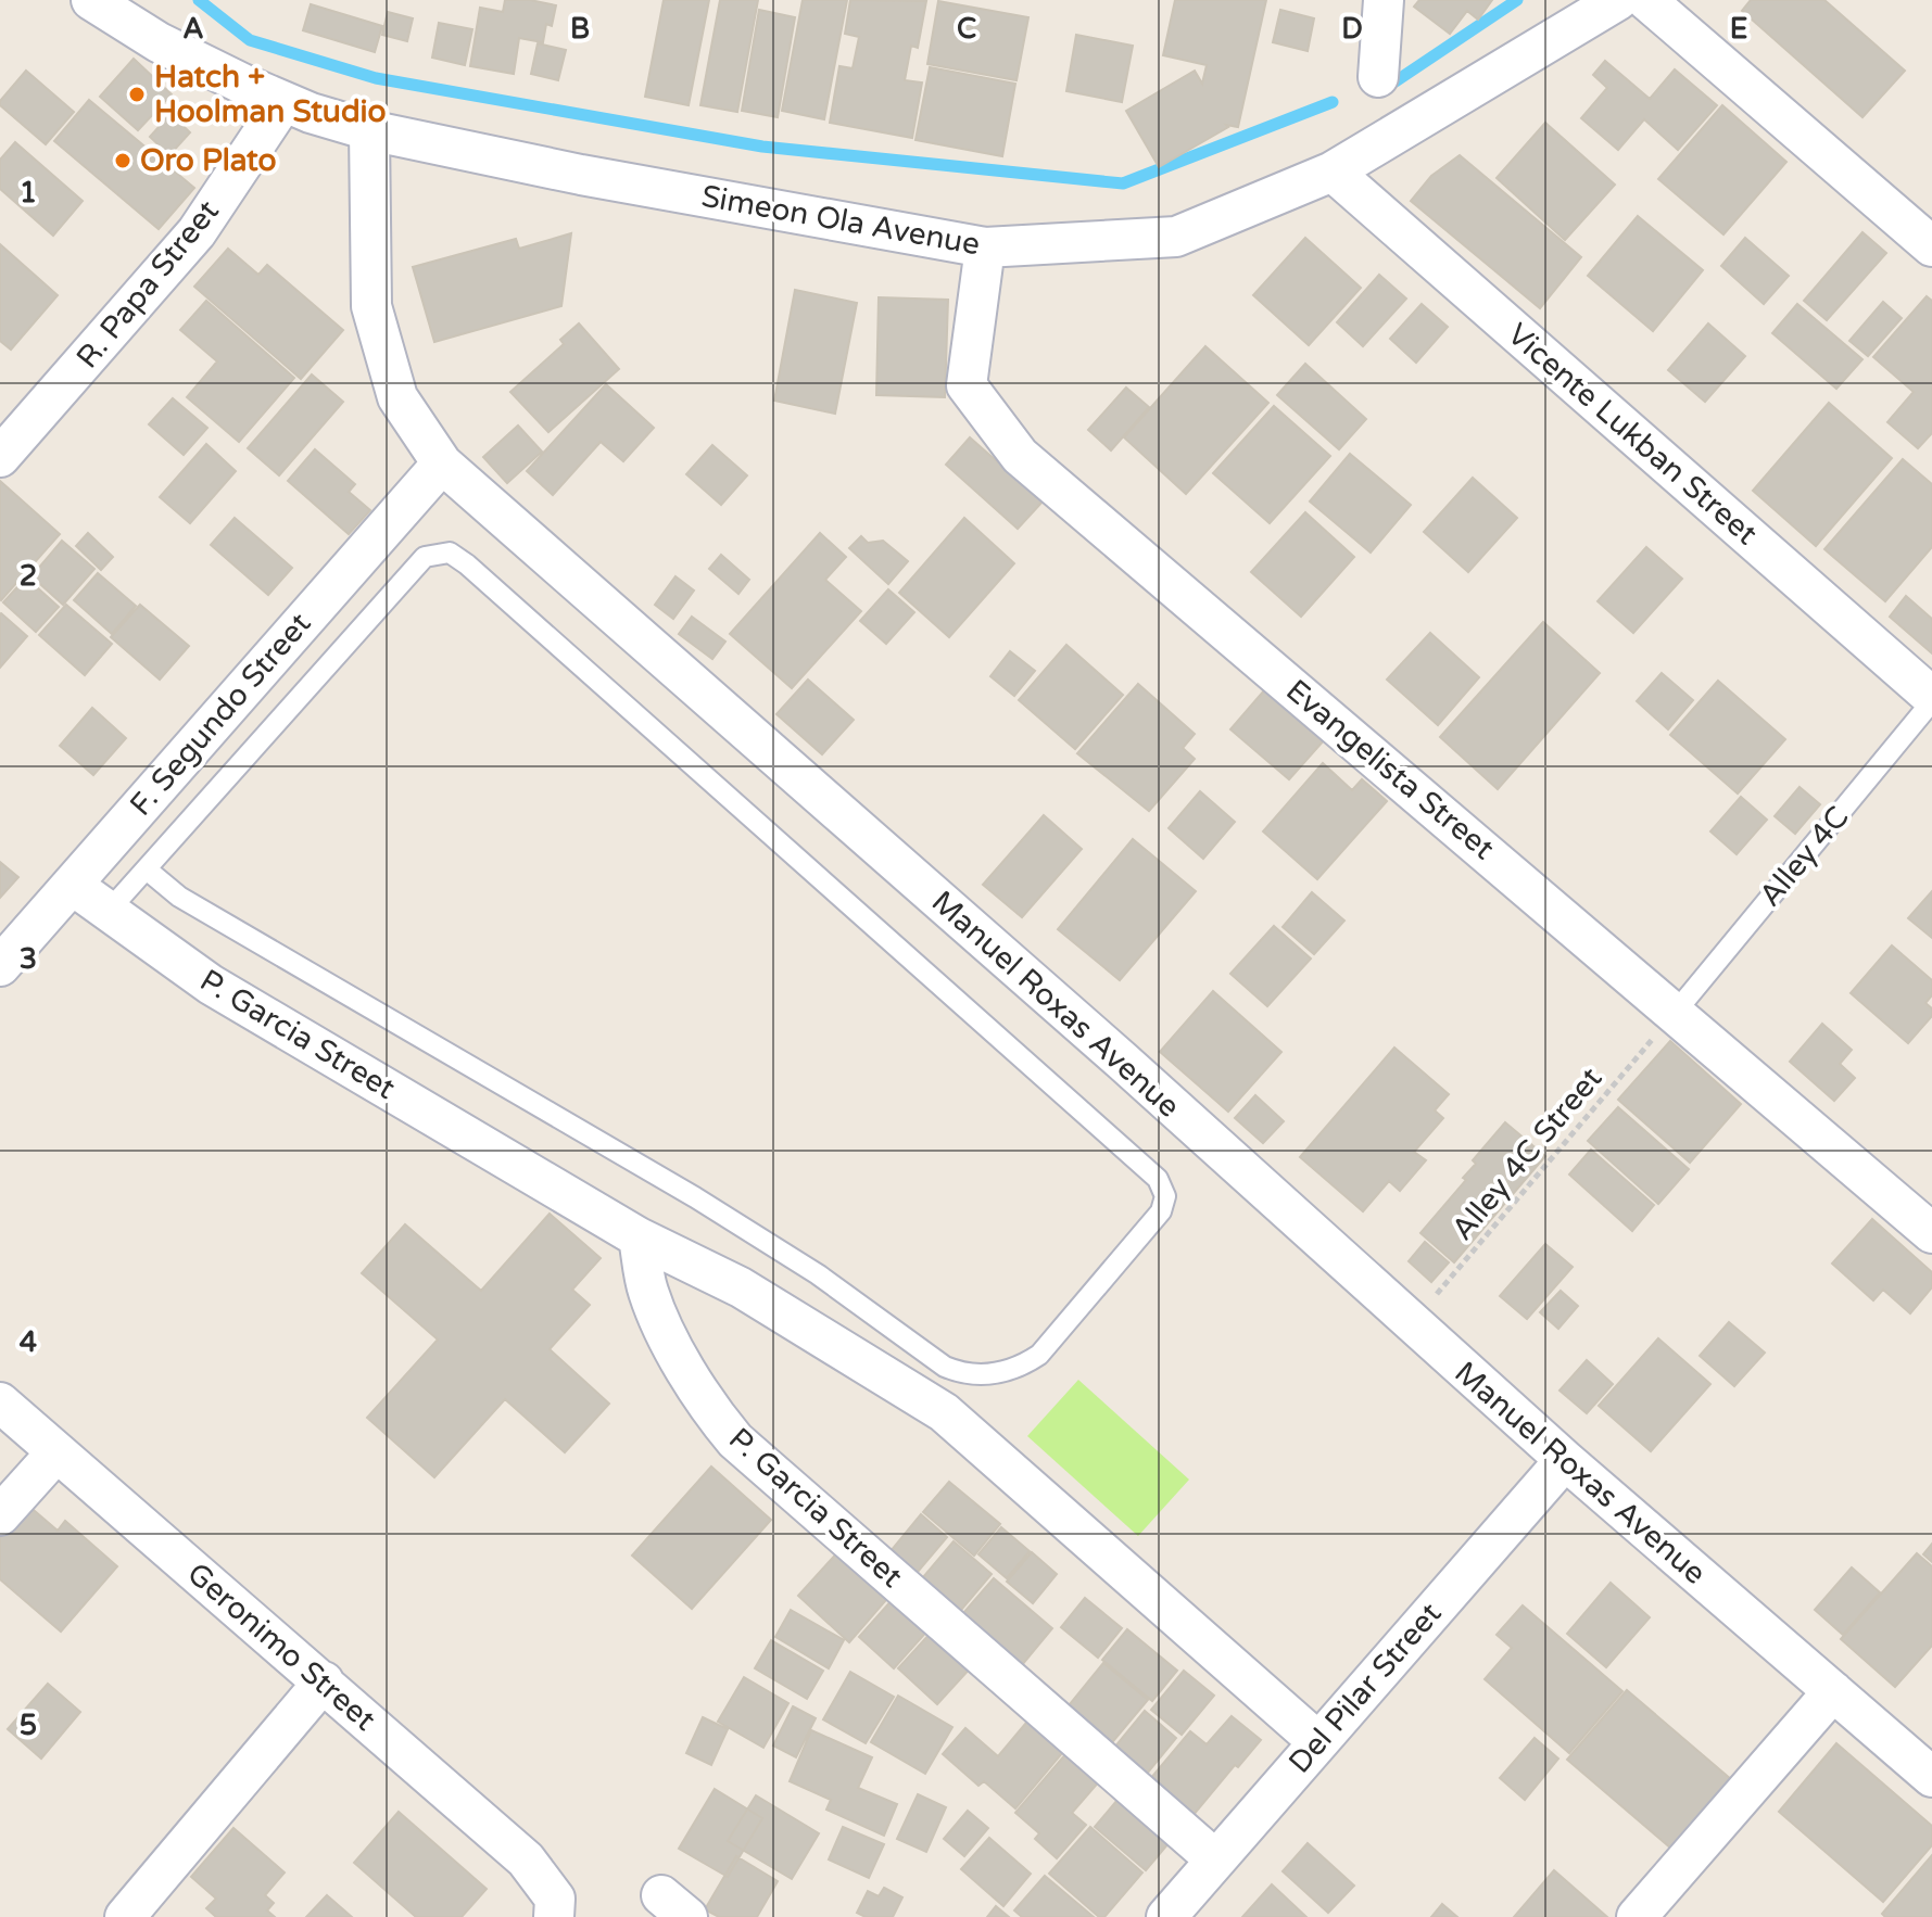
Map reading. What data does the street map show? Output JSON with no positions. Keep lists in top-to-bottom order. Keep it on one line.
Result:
{"streets":{"street":["Simeon Ola Avenue","R. Papa Street","Vicente Lukban Street","F. Segundo Street","Evangelista Street","Manuel Roxas Avenue","P. Garcia Street","Geronimo Street","Del Pilar Street"],"lane":["Alley 4C"],"path":["Alley 4C Street"]},"crossings":[["Simeon Ola Avenue","R. Papa Street"],["Simeon Ola Avenue","Vicente Lukban Street"],["Simeon Ola Avenue","Evangelista Street"],["Simeon Ola Avenue","Manuel Roxas Avenue"],["Vicente Lukban Street","Alley 4C"],["F. Segundo Street","Manuel Roxas Avenue"],["F. Segundo Street","P. Garcia Street"],["Evangelista Street","Alley 4C"],["Evangelista Street","Alley 4C Street"],["Alley 4C","Alley 4C Street"],["Manuel Roxas Avenue","Alley 4C Street"],["Manuel Roxas Avenue","Del Pilar Street"],["P. Garcia Street","Del Pilar Street"]],"places":["Hatch + Hoolman Studio","Oro Plato"],"grid":{"columns":["A","B","C","D","E"],"rows":["1","2","3","4","5"]}}
